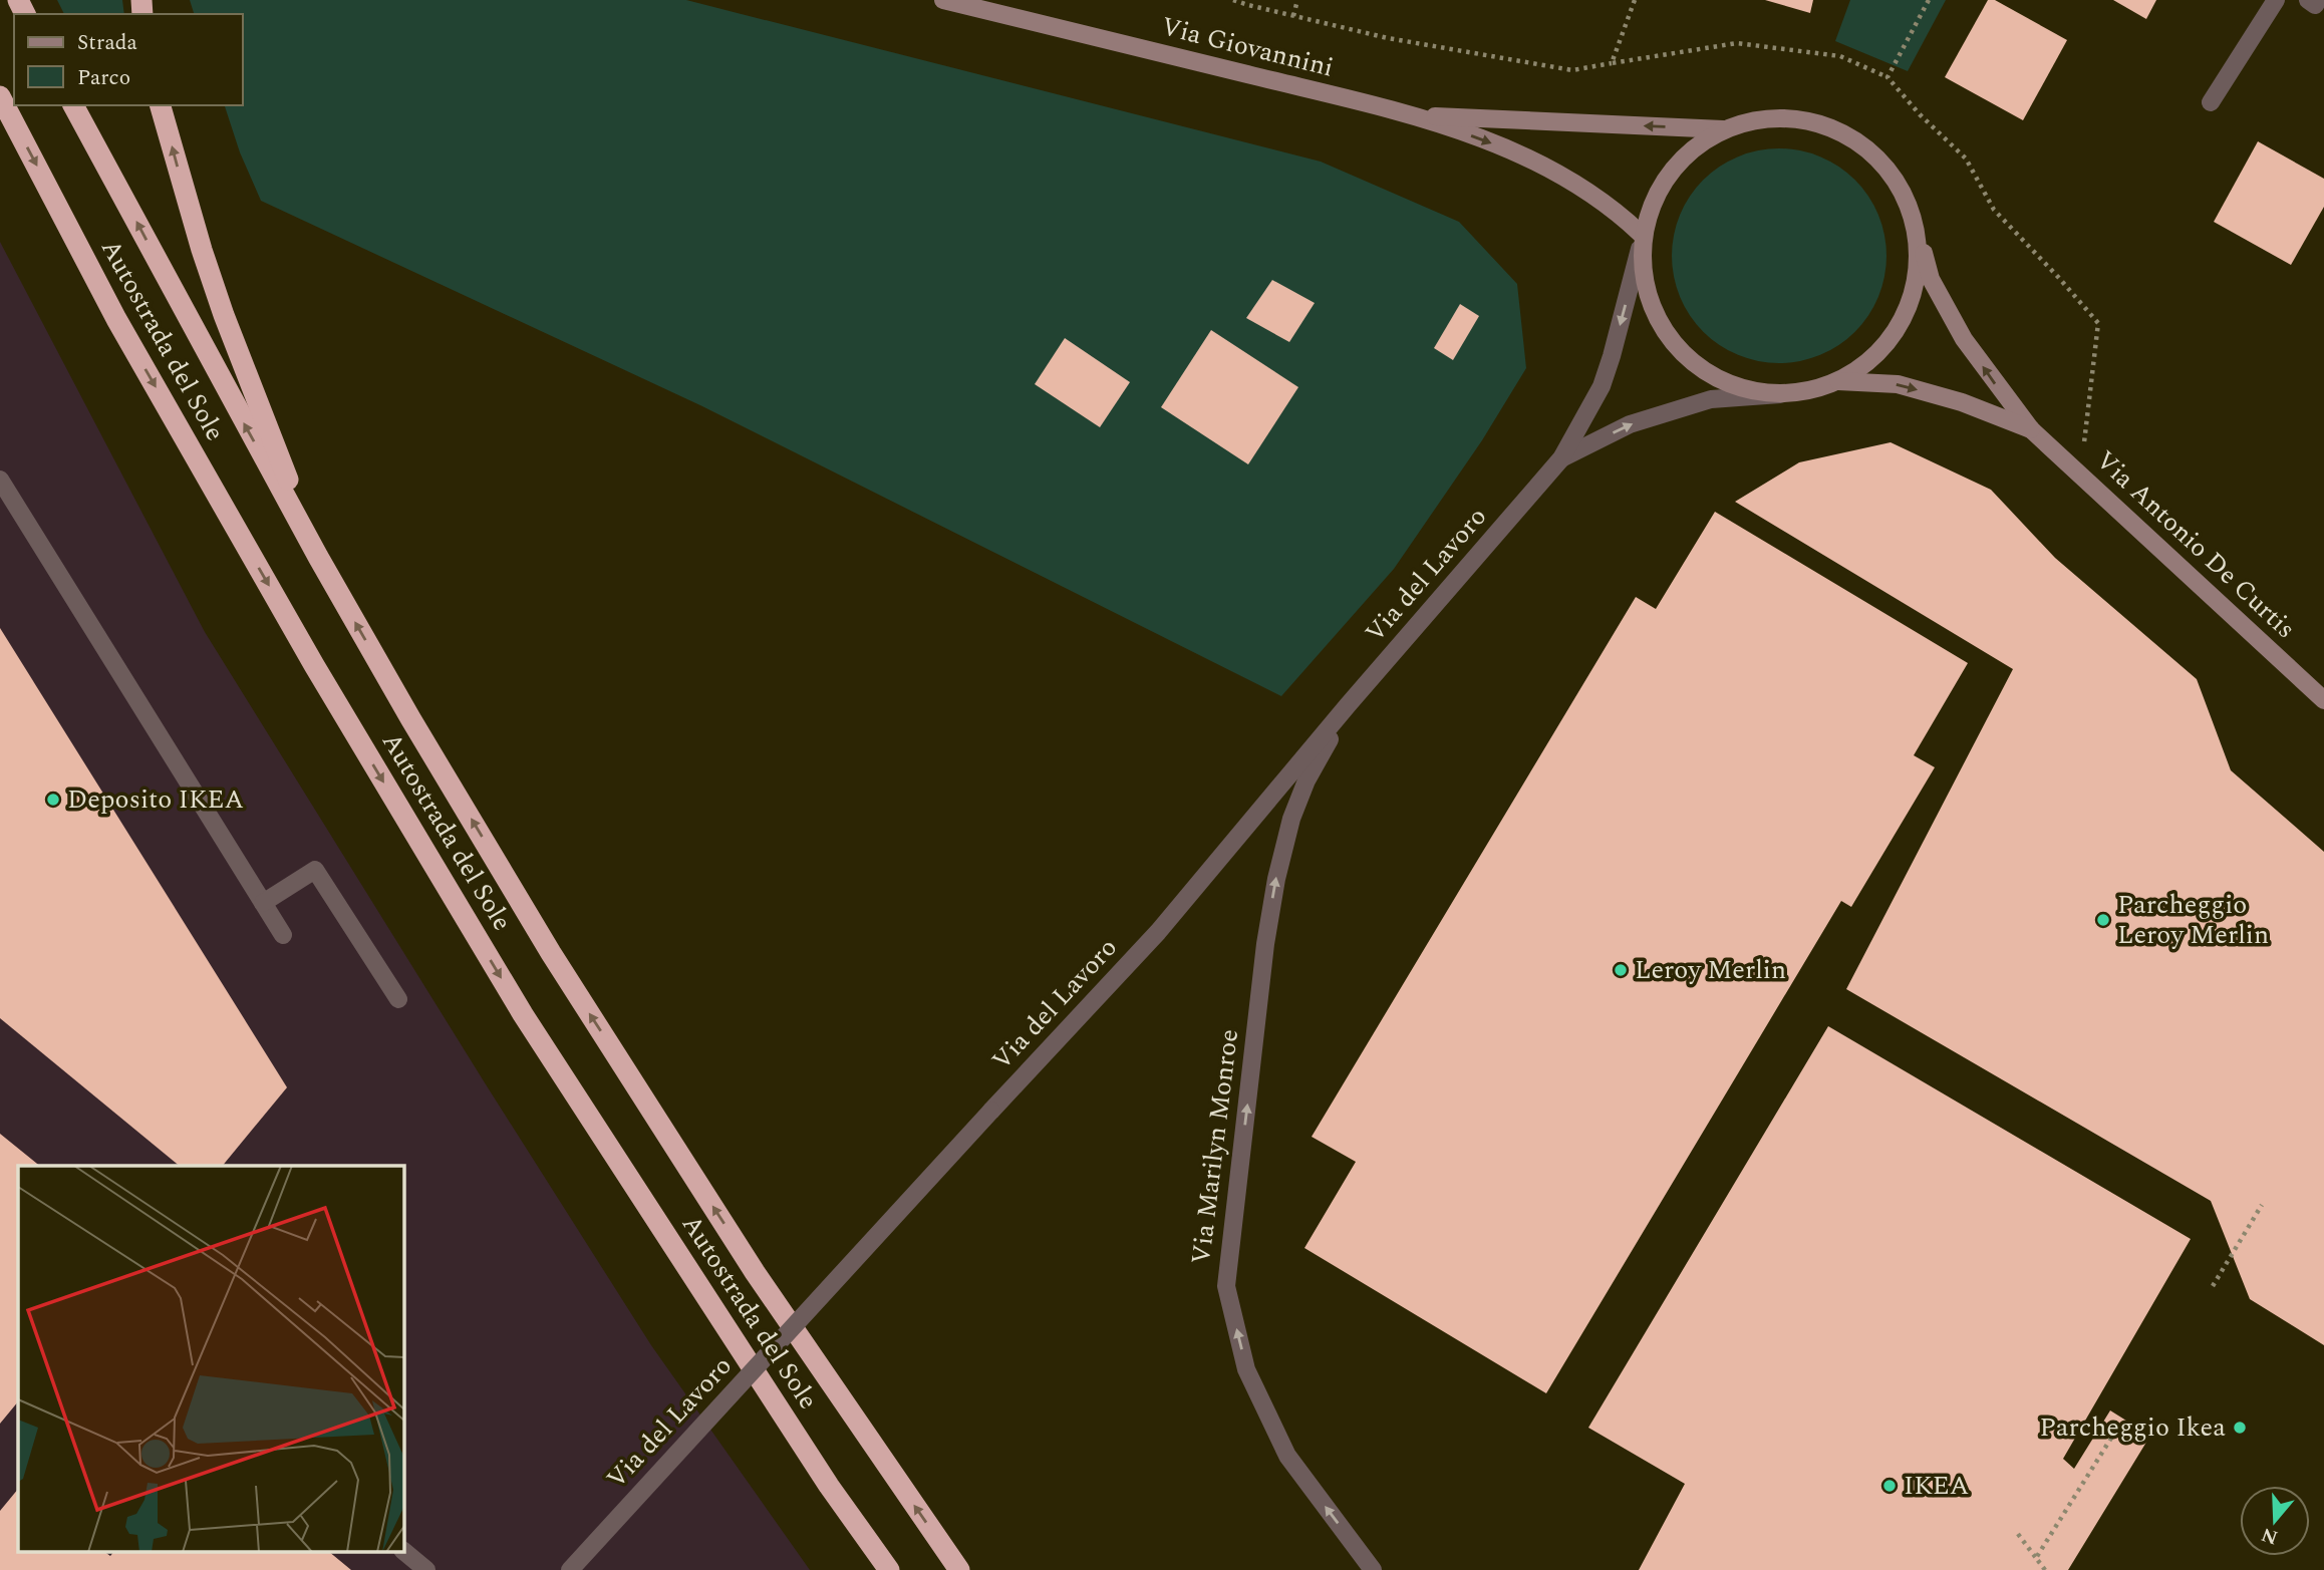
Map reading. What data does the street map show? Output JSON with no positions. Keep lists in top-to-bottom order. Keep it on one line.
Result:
{"streets":{"highway":["Autostrada del Sole"],"street":["Via Giovannini","Via Antonio De Curtis","Via del Lavoro","Via Marilyn Monroe"]},"crossings":[["Via Giovannini","Via del Lavoro"],["Via del Lavoro","Via Marilyn Monroe"]],"one_way":["Via Marilyn Monroe"],"places":["Deposito IKEA","Parcheggio Leroy Merlin","Leroy Merlin","Parcheggio Ikea","IKEA"],"legend":["Strada","Parco"],"north":"bottom"}
